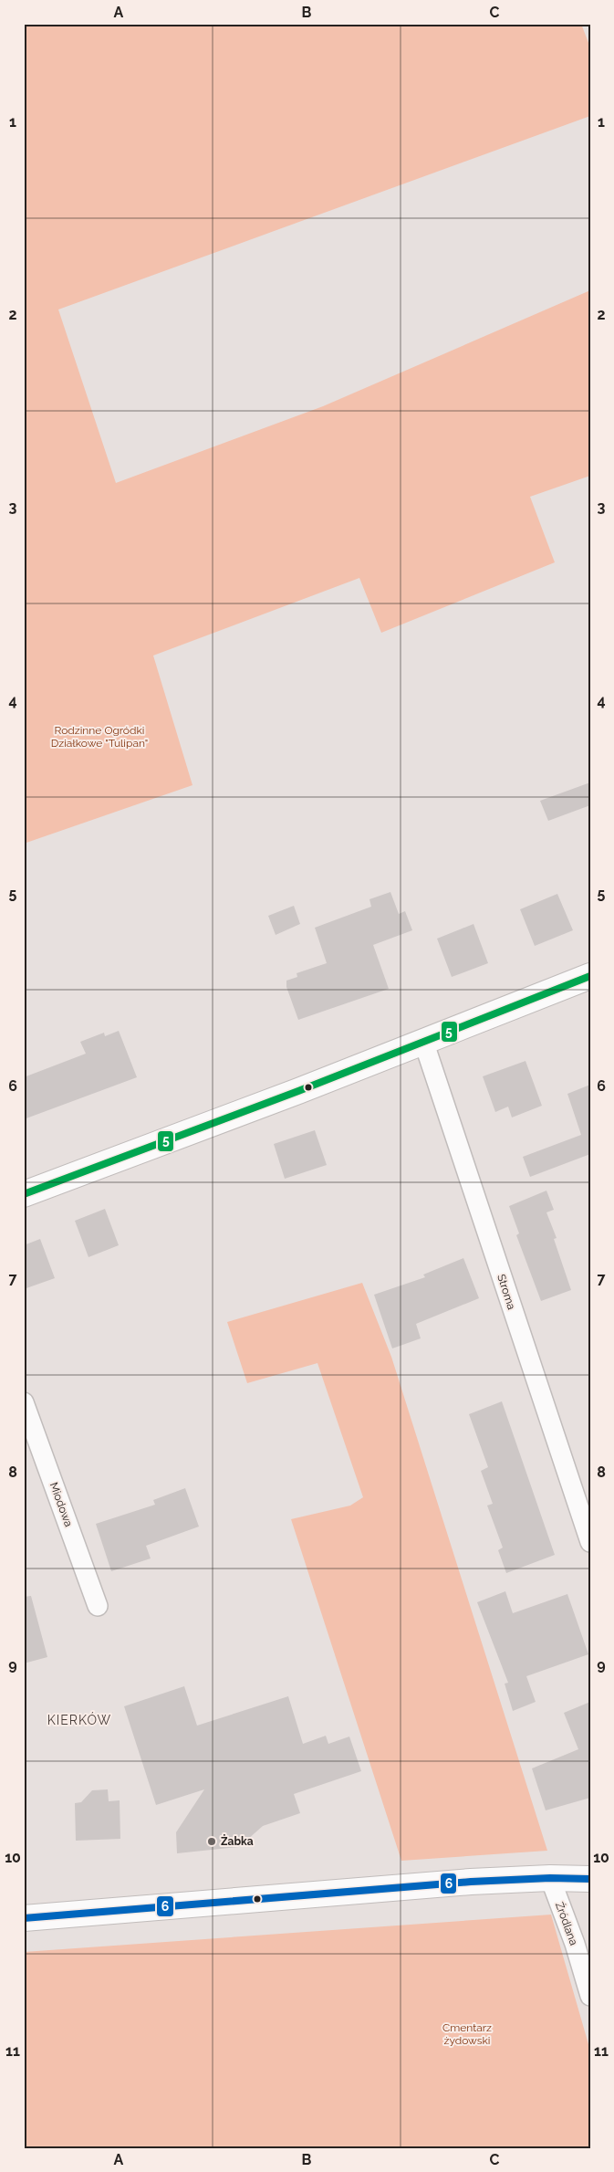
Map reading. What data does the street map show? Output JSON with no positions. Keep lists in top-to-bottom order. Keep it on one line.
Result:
{"streets":{"street":["Stroma","Miodowa","Źródlana"]},"districts":["KIERKÓW"],"parks":["Rodzinne Ogródki Działkowe \"Tulipan\"","Cmentarz żydowski"],"places":["Żabka"],"lines":["transit line 5","transit line 6"],"grid":{"columns":["A","B","C"],"rows":["1","2","3","4","5","6","7","8","9","10","11"]}}
